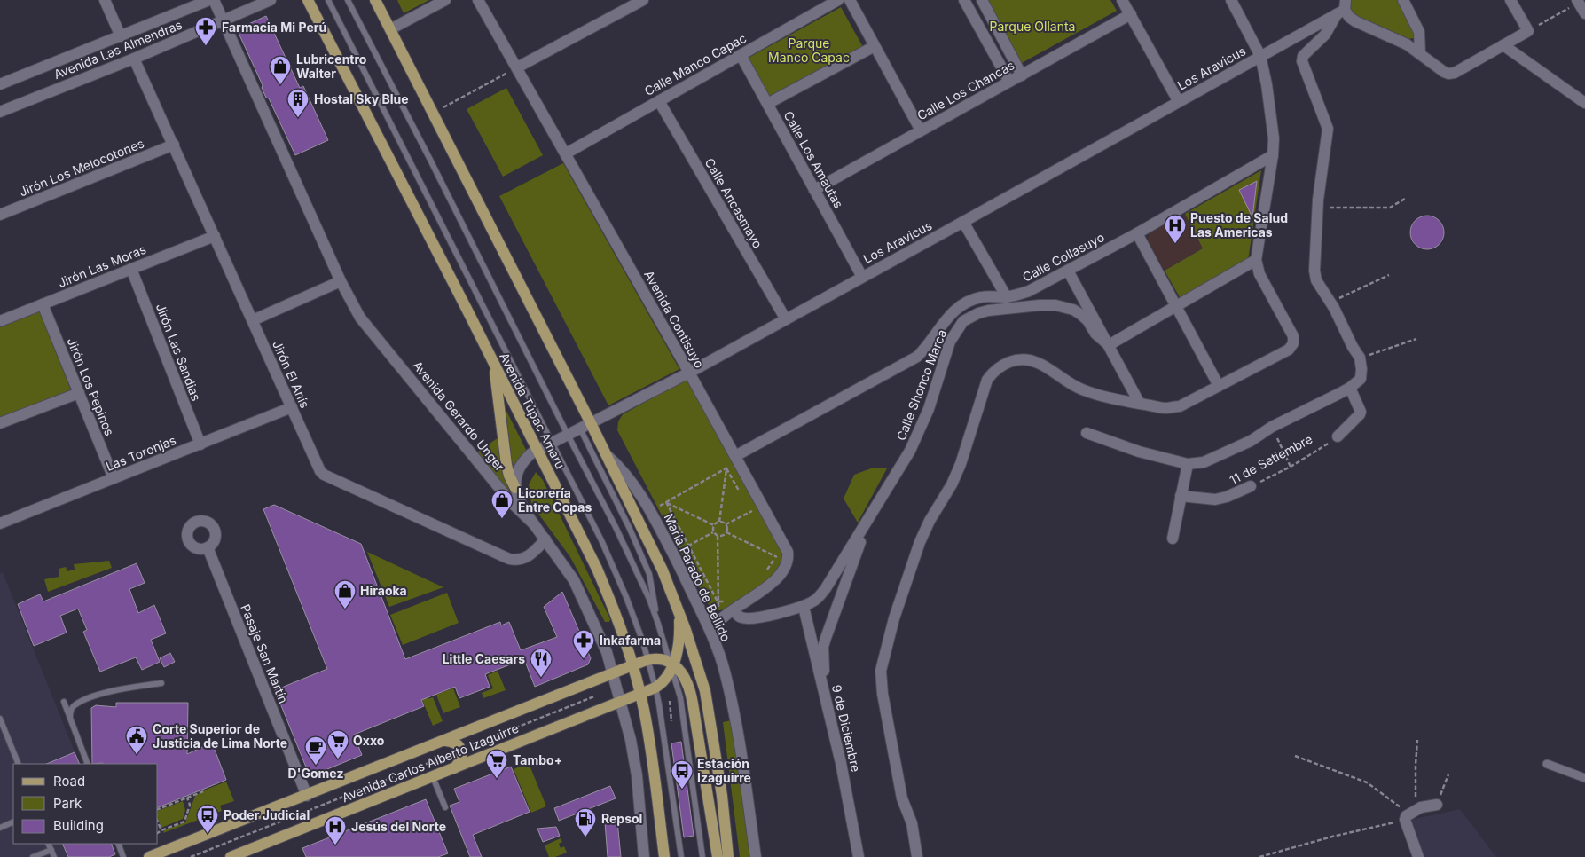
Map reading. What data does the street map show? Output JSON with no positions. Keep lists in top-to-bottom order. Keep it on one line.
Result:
{"streets":{"main road":["Avenida Túpac Amaru","Avenida Carlos Alberto Izaguirre"],"street":["Avenida Las Almendras","Calle Manco Capac","Los Aravicus","Calle Los Chancas","Calle Los Amautas","Jirón Los Melocotones","Calle Ancasmayo","Calle Collasuyo","Jirón Las Moras","Avenida Contisuyo","Jirón Las Sandias","Jirón El Anís","Calle Shonco Marca","Jirón Los Pepinos","Avenida Gerardo Unger","Las Toronjas","11 de Setiembre","María Parado de Bellido","Pasaje San Martín","9 de Diciembre"]},"crossings":[["Avenida Las Almendras","Jirón El Anís"],["Avenida Las Almendras","Avenida Gerardo Unger"],["Calle Manco Capac","Calle Los Amautas"],["Calle Manco Capac","Calle Ancasmayo"],["Calle Manco Capac","Avenida Contisuyo"],["Los Aravicus","Calle Los Amautas"],["Los Aravicus","Calle Ancasmayo"],["Los Aravicus","Avenida Contisuyo"],["Los Aravicus","Avenida Túpac Amaru"],["Calle Los Chancas","Calle Los Amautas"],["Jirón Los Melocotones","Jirón El Anís"],["Calle Collasuyo","Avenida Contisuyo"],["Jirón Las Moras","Jirón Las Sandias"],["Jirón Las Moras","Jirón El Anís"],["Jirón Las Moras","Jirón Los Pepinos"],["Jirón Las Sandias","Las Toronjas"],["Jirón El Anís","Avenida Gerardo Unger"],["Jirón El Anís","Las Toronjas"],["Calle Shonco Marca","9 de Diciembre"],["Jirón Los Pepinos","Las Toronjas"],["Avenida Túpac Amaru","Avenida Carlos Alberto Izaguirre"],["Avenida Gerardo Unger","Avenida Carlos Alberto Izaguirre"],["Pasaje San Martín","Avenida Carlos Alberto Izaguirre"]],"parks":["Parque Ollanta","Parque Manco Capac"],"places":{"pharmacy":["Farmacia Mi Perú","Inkafarma"],"shop":["Lubricentro Walter","Licorería Entre Copas","Hiraoka"],"building":["Hostal Sky Blue"],"hospital":["Puesto de Salud Las Americas","Jesús del Norte"],"restaurant":["Little Caesars"],"public building":["Corte Superior de Justicia de Lima Norte"],"supermarket":["Oxxo","Tambo+"],"cafe":["D'Gomez"],"bus stop":["Estación Izaguirre","Poder Judicial"],"fuel station":["Repsol"]},"legend":["Road","Park","Building"]}
